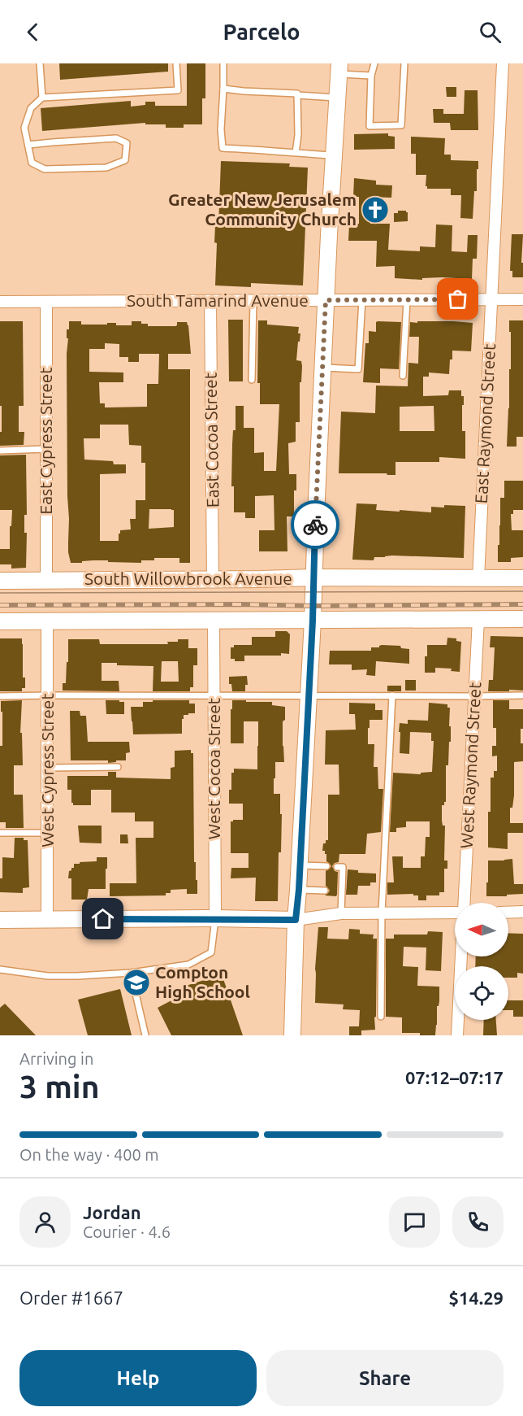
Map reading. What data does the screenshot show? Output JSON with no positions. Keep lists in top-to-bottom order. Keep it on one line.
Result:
{"streets":{"street":["South Tamarind Avenue","East Raymond Street","East Cocoa Street","East Cypress Street","South Willowbrook Avenue","West Raymond Street","West Cocoa Street","West Cypress Street"]},"crossings":[["South Tamarind Avenue","East Raymond Street"],["South Tamarind Avenue","East Cocoa Street"],["South Tamarind Avenue","East Cypress Street"],["East Raymond Street","South Willowbrook Avenue"],["East Cocoa Street","South Willowbrook Avenue"],["East Cypress Street","South Willowbrook Avenue"]],"places":{"church":["Greater New Jerusalem Community Church"],"school or university":["Compton High School"]},"north":"left","page":{"header":"Parcelo","heading":["3 min","Arriving in","07:12–07:17"],"panel":["Jordan","Courier · 4.6","Order #1667","$14.29"],"bar":"On the way · 400 m","buttons":["Help","Share"]}}
